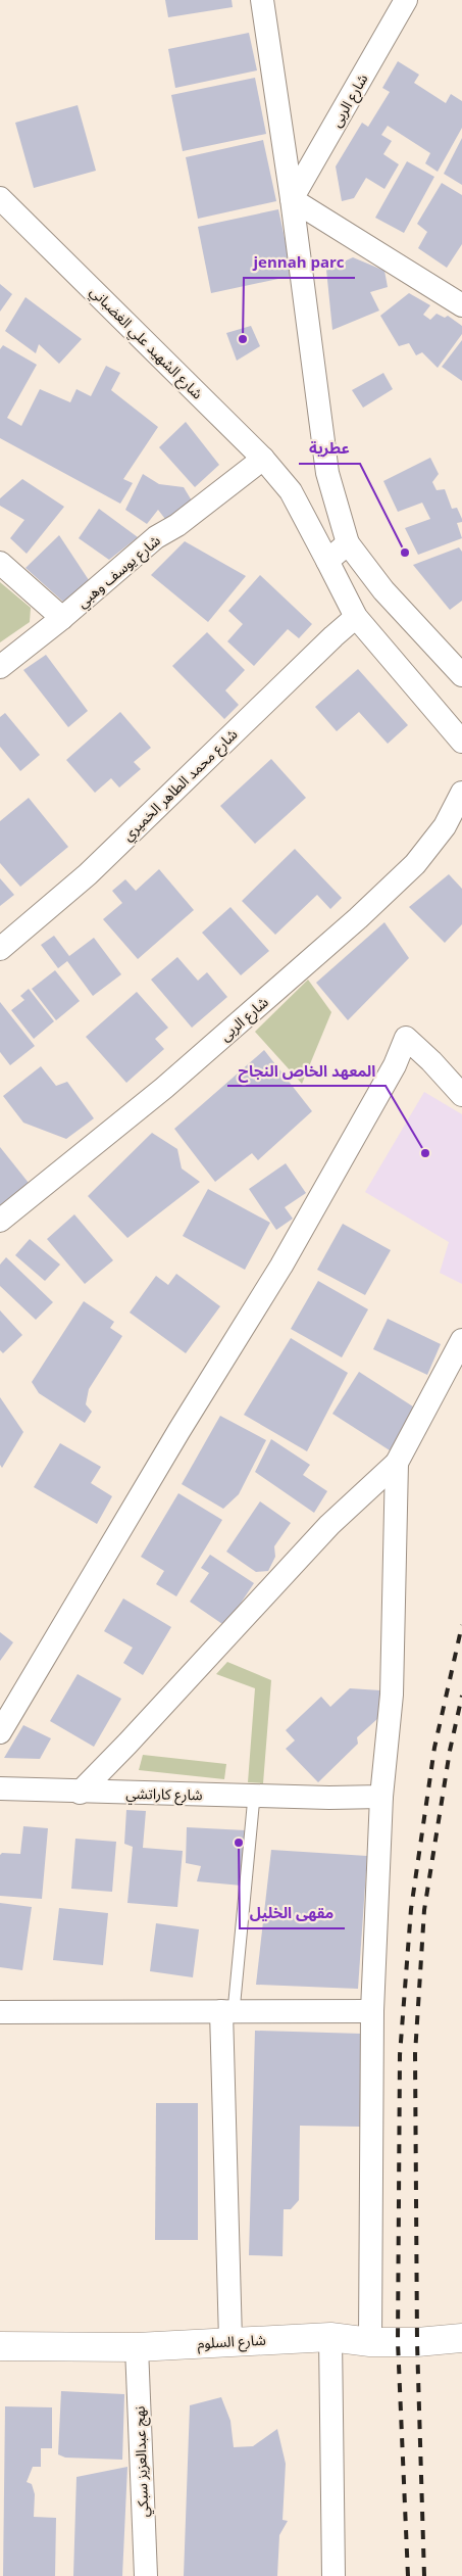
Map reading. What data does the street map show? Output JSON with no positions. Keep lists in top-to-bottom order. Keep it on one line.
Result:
{"streets":{"street":["شارع الربى","شارع الشهيد علي الغضباني","شارع يوسف وهبي","شارع محمد الطاهر الخميري","شارع كاراتشي","شارع السلوم","نهج عبدالعزيز سبكي"]},"crossings":[["شارع الشهيد علي الغضباني","شارع يوسف وهبي"],["شارع الشهيد علي الغضباني","شارع محمد الطاهر الخميري"],["شارع السلوم","نهج عبدالعزيز سبكي"]],"places":["jennah parc","عطرية","المعهد الخاص النجاح","مقهى الخليل"]}
